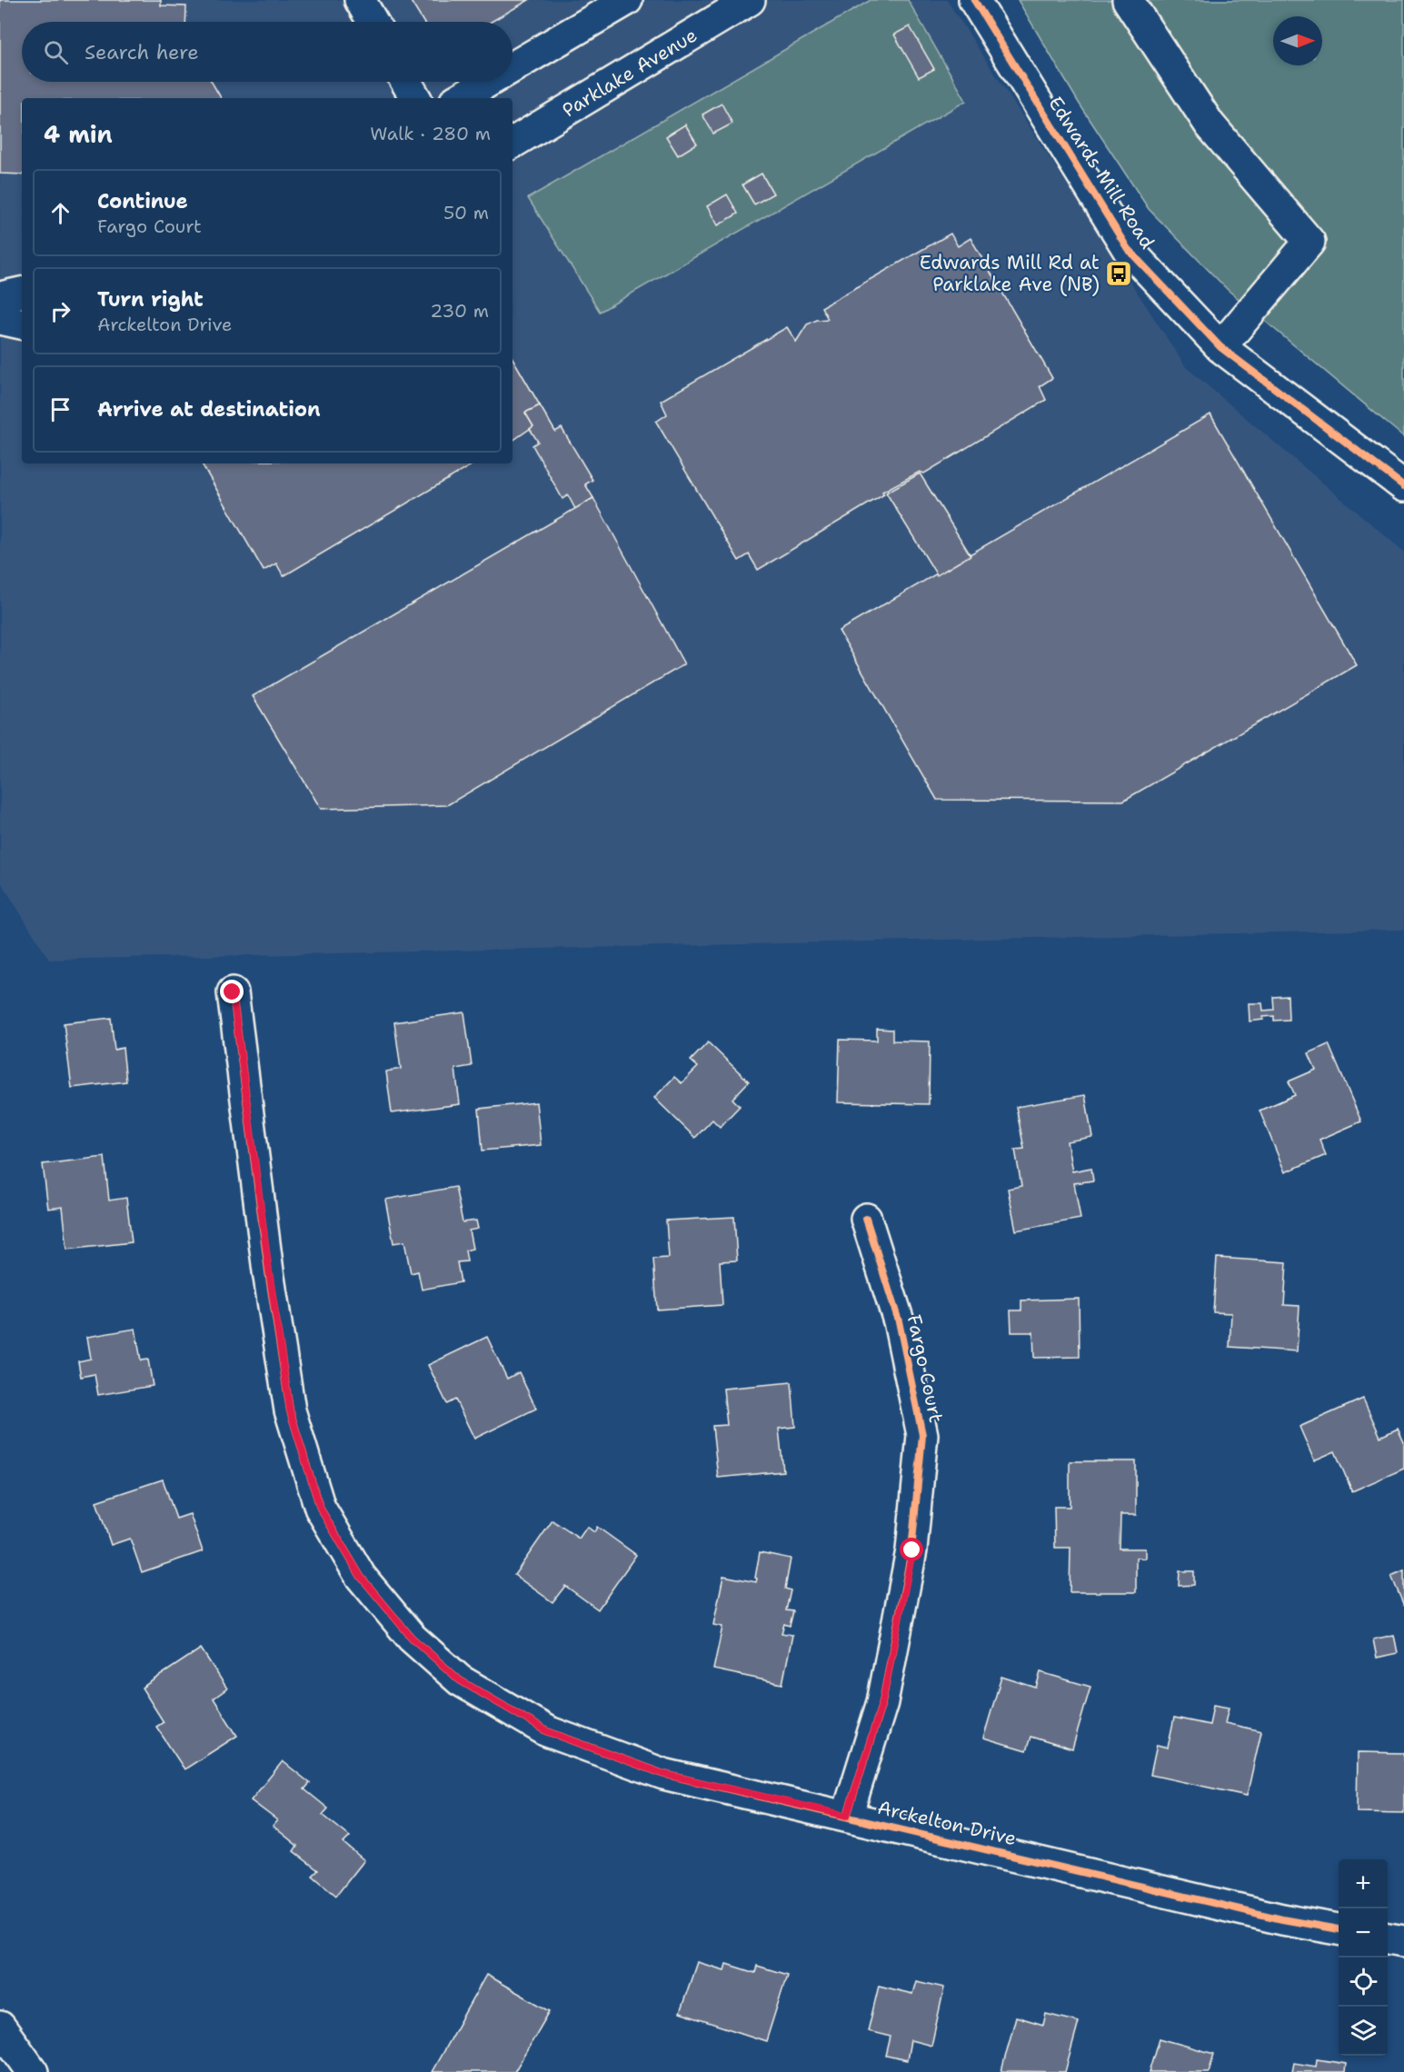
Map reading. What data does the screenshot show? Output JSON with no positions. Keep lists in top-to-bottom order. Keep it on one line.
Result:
{"streets":{"street":["Parklake Avenue","Edwards Mill Road","Fargo Court","Arckelton Drive"]},"crossings":[["Fargo Court","Arckelton Drive"]],"places":{"bus stop":["Edwards Mill Rd at Parklake Ave (NB)"]},"north":"right","page":{"search":"Search here","heading":["4 min","Walk · 280 m"],"list":[["Continue","Fargo Court","50 m"],["Turn right","Arckelton Drive","230 m"],"Arrive at destination"],"map_buttons":["+","−"]}}
